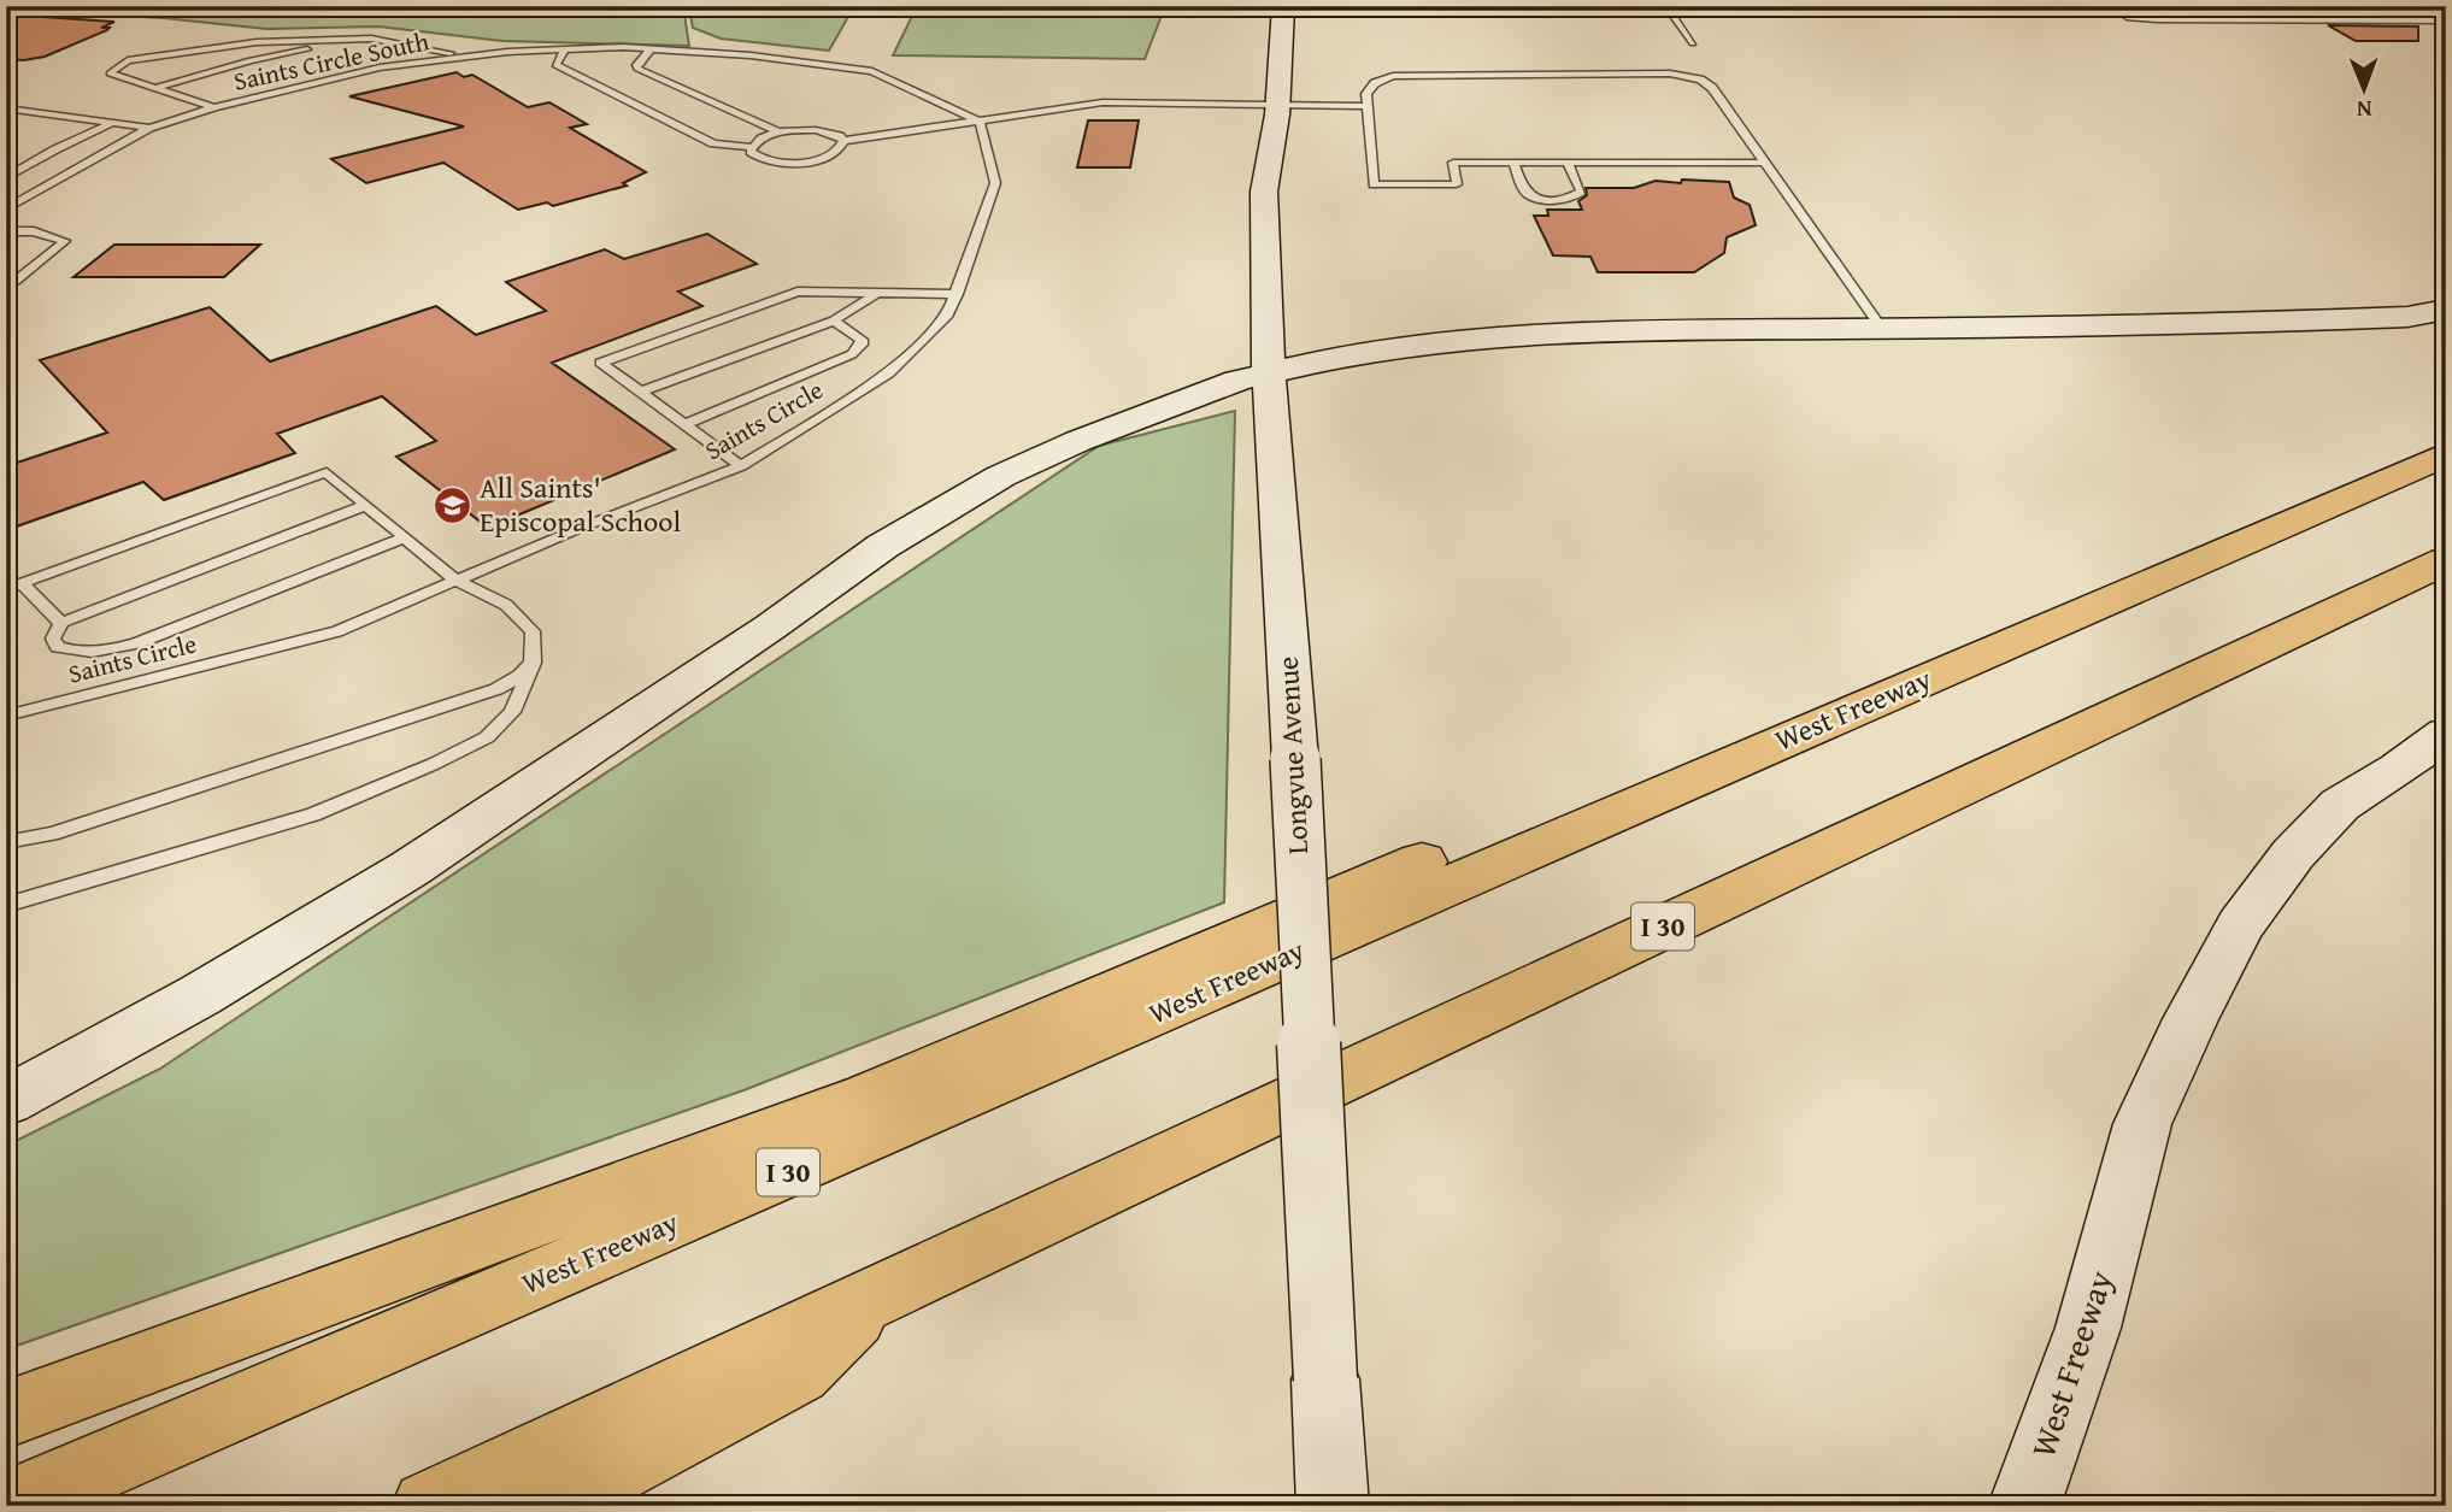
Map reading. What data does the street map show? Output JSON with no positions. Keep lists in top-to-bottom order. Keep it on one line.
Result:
{"streets":{"highway":["West Freeway","I 30"],"main road":["Longvue Avenue"],"lane":["Saints Circle South","Saints Circle"]},"crossings":[["Saints Circle South","Saints Circle"]],"places":{"school or university":["All Saints' Episcopal School"]},"north":"bottom"}
